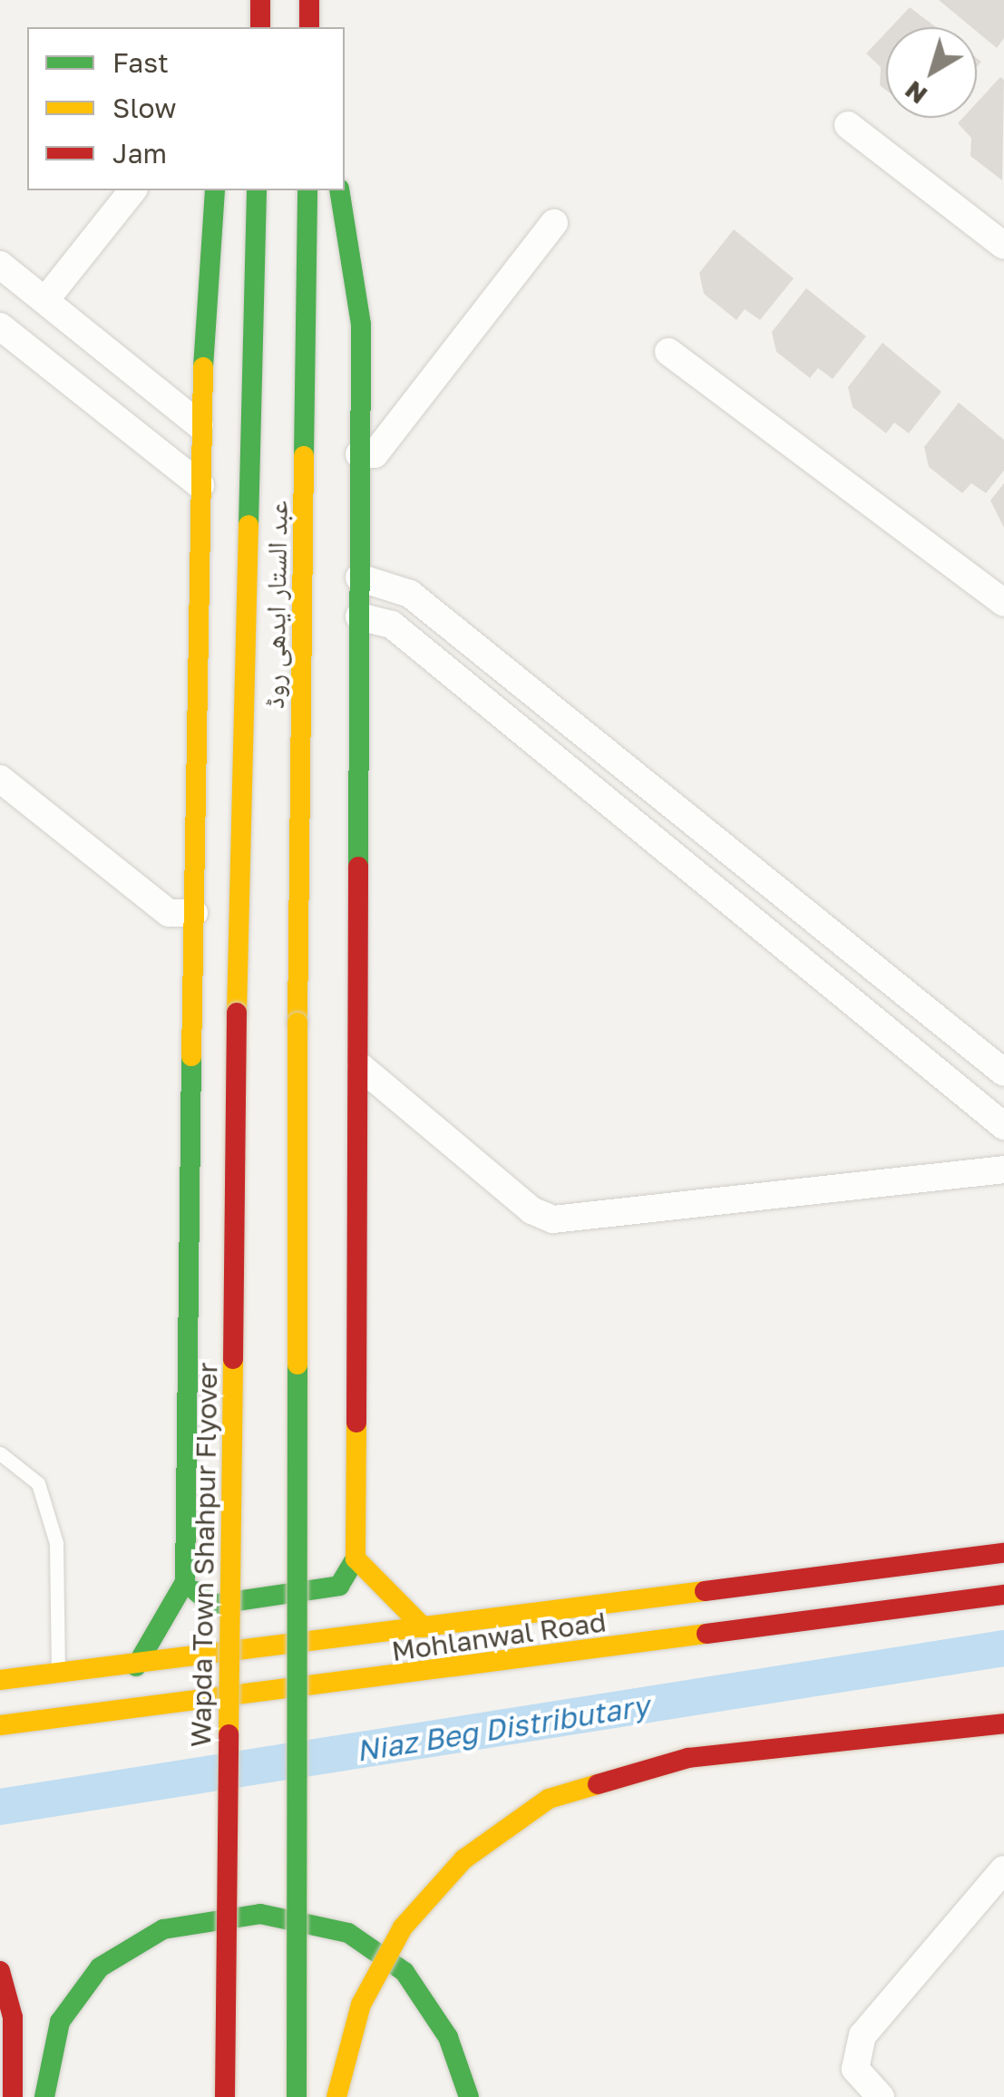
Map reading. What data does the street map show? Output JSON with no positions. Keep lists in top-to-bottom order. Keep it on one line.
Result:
{"streets":{"main road":["عبد الستار ایدھی روڈ","Wapda Town Shahpur Flyover","Mohlanwal Road"]},"crossings":[["عبد الستار ایدھی روڈ","Wapda Town Shahpur Flyover"]],"water":["Niaz Beg Distributary"],"legend":["Fast","Slow","Jam"],"north":"bottom left"}
